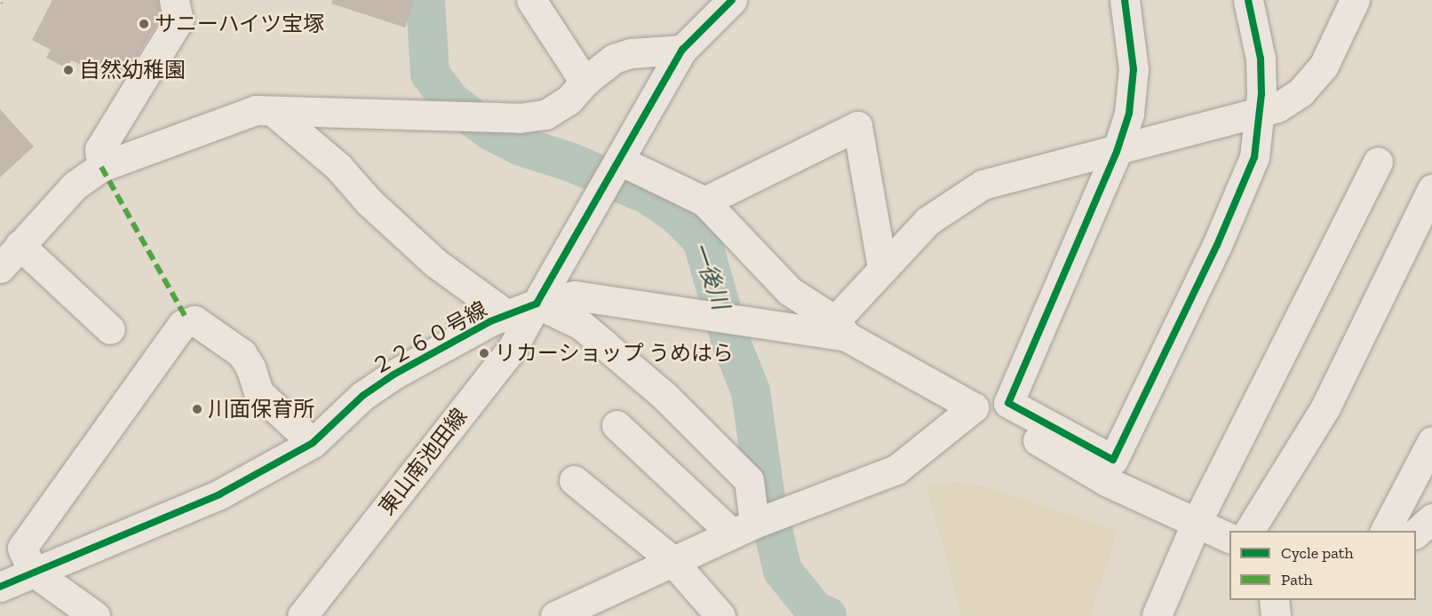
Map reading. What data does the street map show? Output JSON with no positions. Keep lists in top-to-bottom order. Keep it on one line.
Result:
{"streets":{"street":["２２６０号線","東山南池田線"]},"crossings":[["２２６０号線","東山南池田線"]],"water":["一後川"],"places":["サニーハイツ宝塚","自然幼稚園","リカーショップ うめはら","川面保育所"],"legend":["Cycle path","Path"]}
